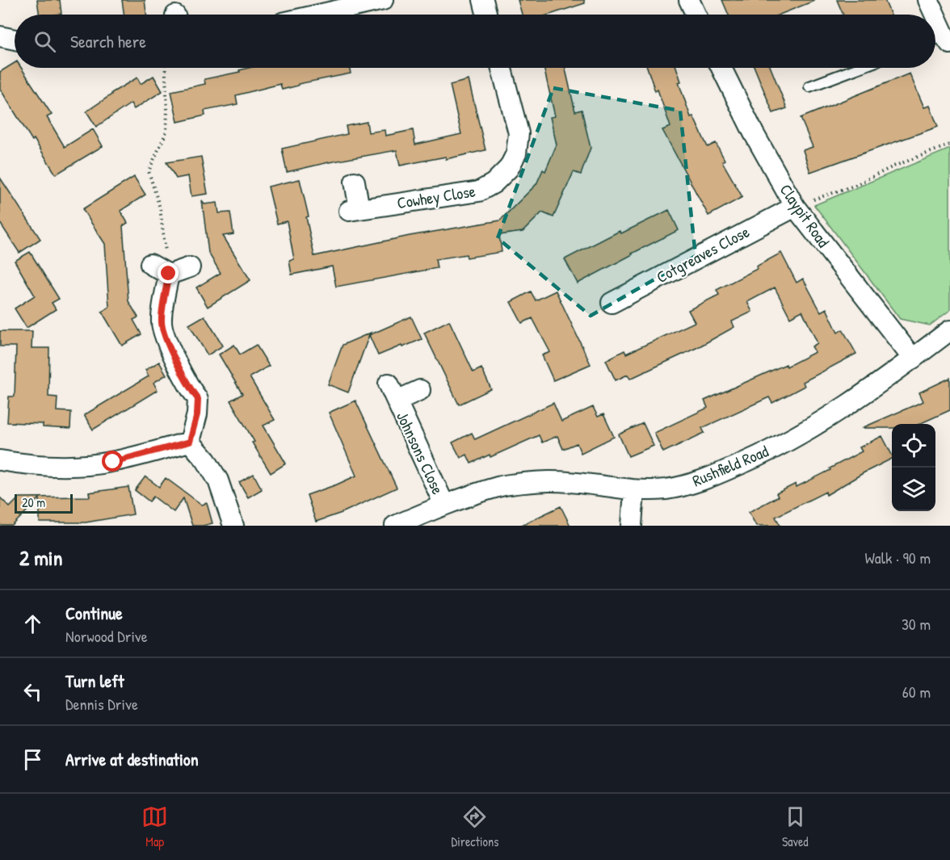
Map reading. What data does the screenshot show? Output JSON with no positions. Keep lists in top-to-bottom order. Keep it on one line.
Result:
{"streets":{"street":["Cowhey Close","Claypit Road","Cotgreaves Close","Johnsons Close","Rushfield Road"]},"crossings":[["Claypit Road","Cotgreaves Close"],["Claypit Road","Rushfield Road"],["Johnsons Close","Rushfield Road"]],"scale_bar":"20 m","page":{"search":"Search here","scale":"20 m","heading":["2 min","Walk · 90 m"],"list":[["Continue","Norwood Drive","30 m"],["Turn left","Dennis Drive","60 m"],"Arrive at destination"],"nav":["Map","Directions","Saved"]}}
